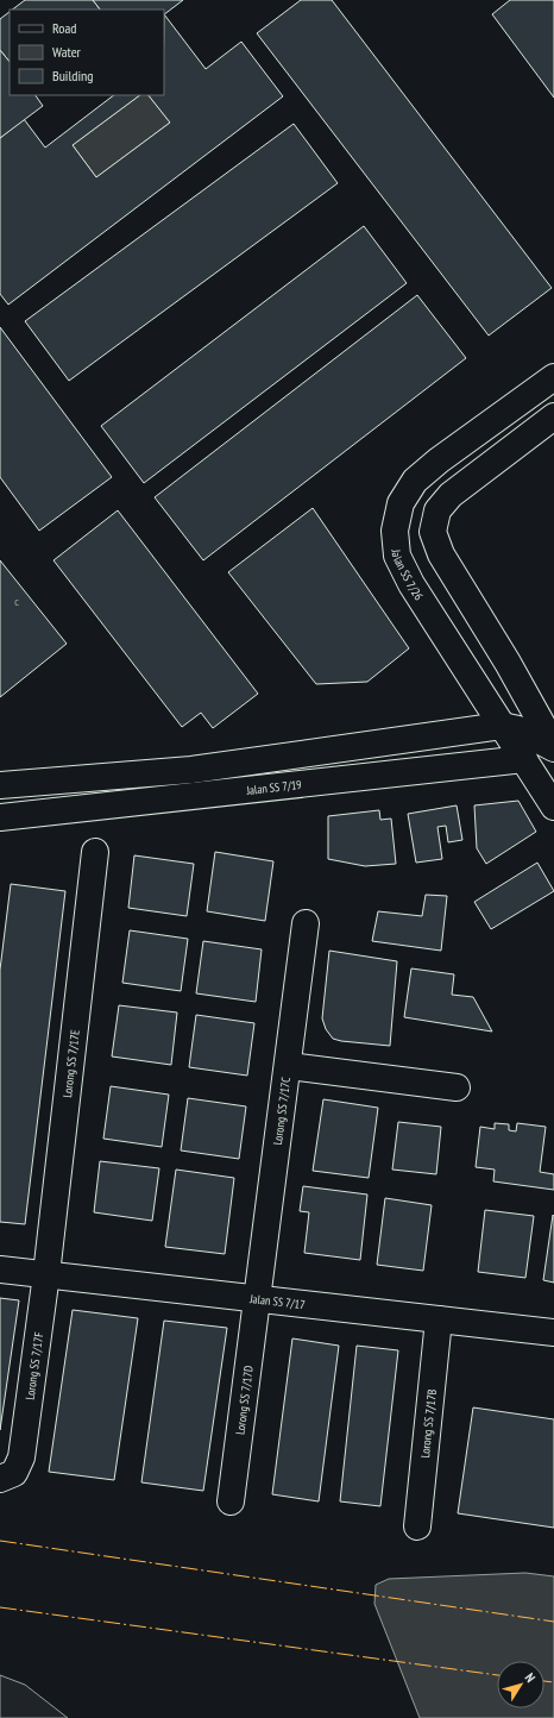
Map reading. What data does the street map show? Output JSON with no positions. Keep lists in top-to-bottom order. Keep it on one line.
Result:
{"streets":{"street":["Jalan SS 7/26","Jalan SS 7/19","Lorong SS 7/17E","Lorong SS 7/17C","Jalan SS 7/17","Lorong SS 7/17F","Lorong SS 7/17D","Lorong SS 7/17B"]},"crossings":[["Lorong SS 7/17E","Jalan SS 7/17"],["Lorong SS 7/17E","Lorong SS 7/17F"],["Lorong SS 7/17C","Jalan SS 7/17"],["Lorong SS 7/17C","Lorong SS 7/17D"],["Jalan SS 7/17","Lorong SS 7/17F"],["Jalan SS 7/17","Lorong SS 7/17D"],["Jalan SS 7/17","Lorong SS 7/17B"]],"house_numbers":["C"],"legend":["Road","Water","Building"],"north":"top right"}
